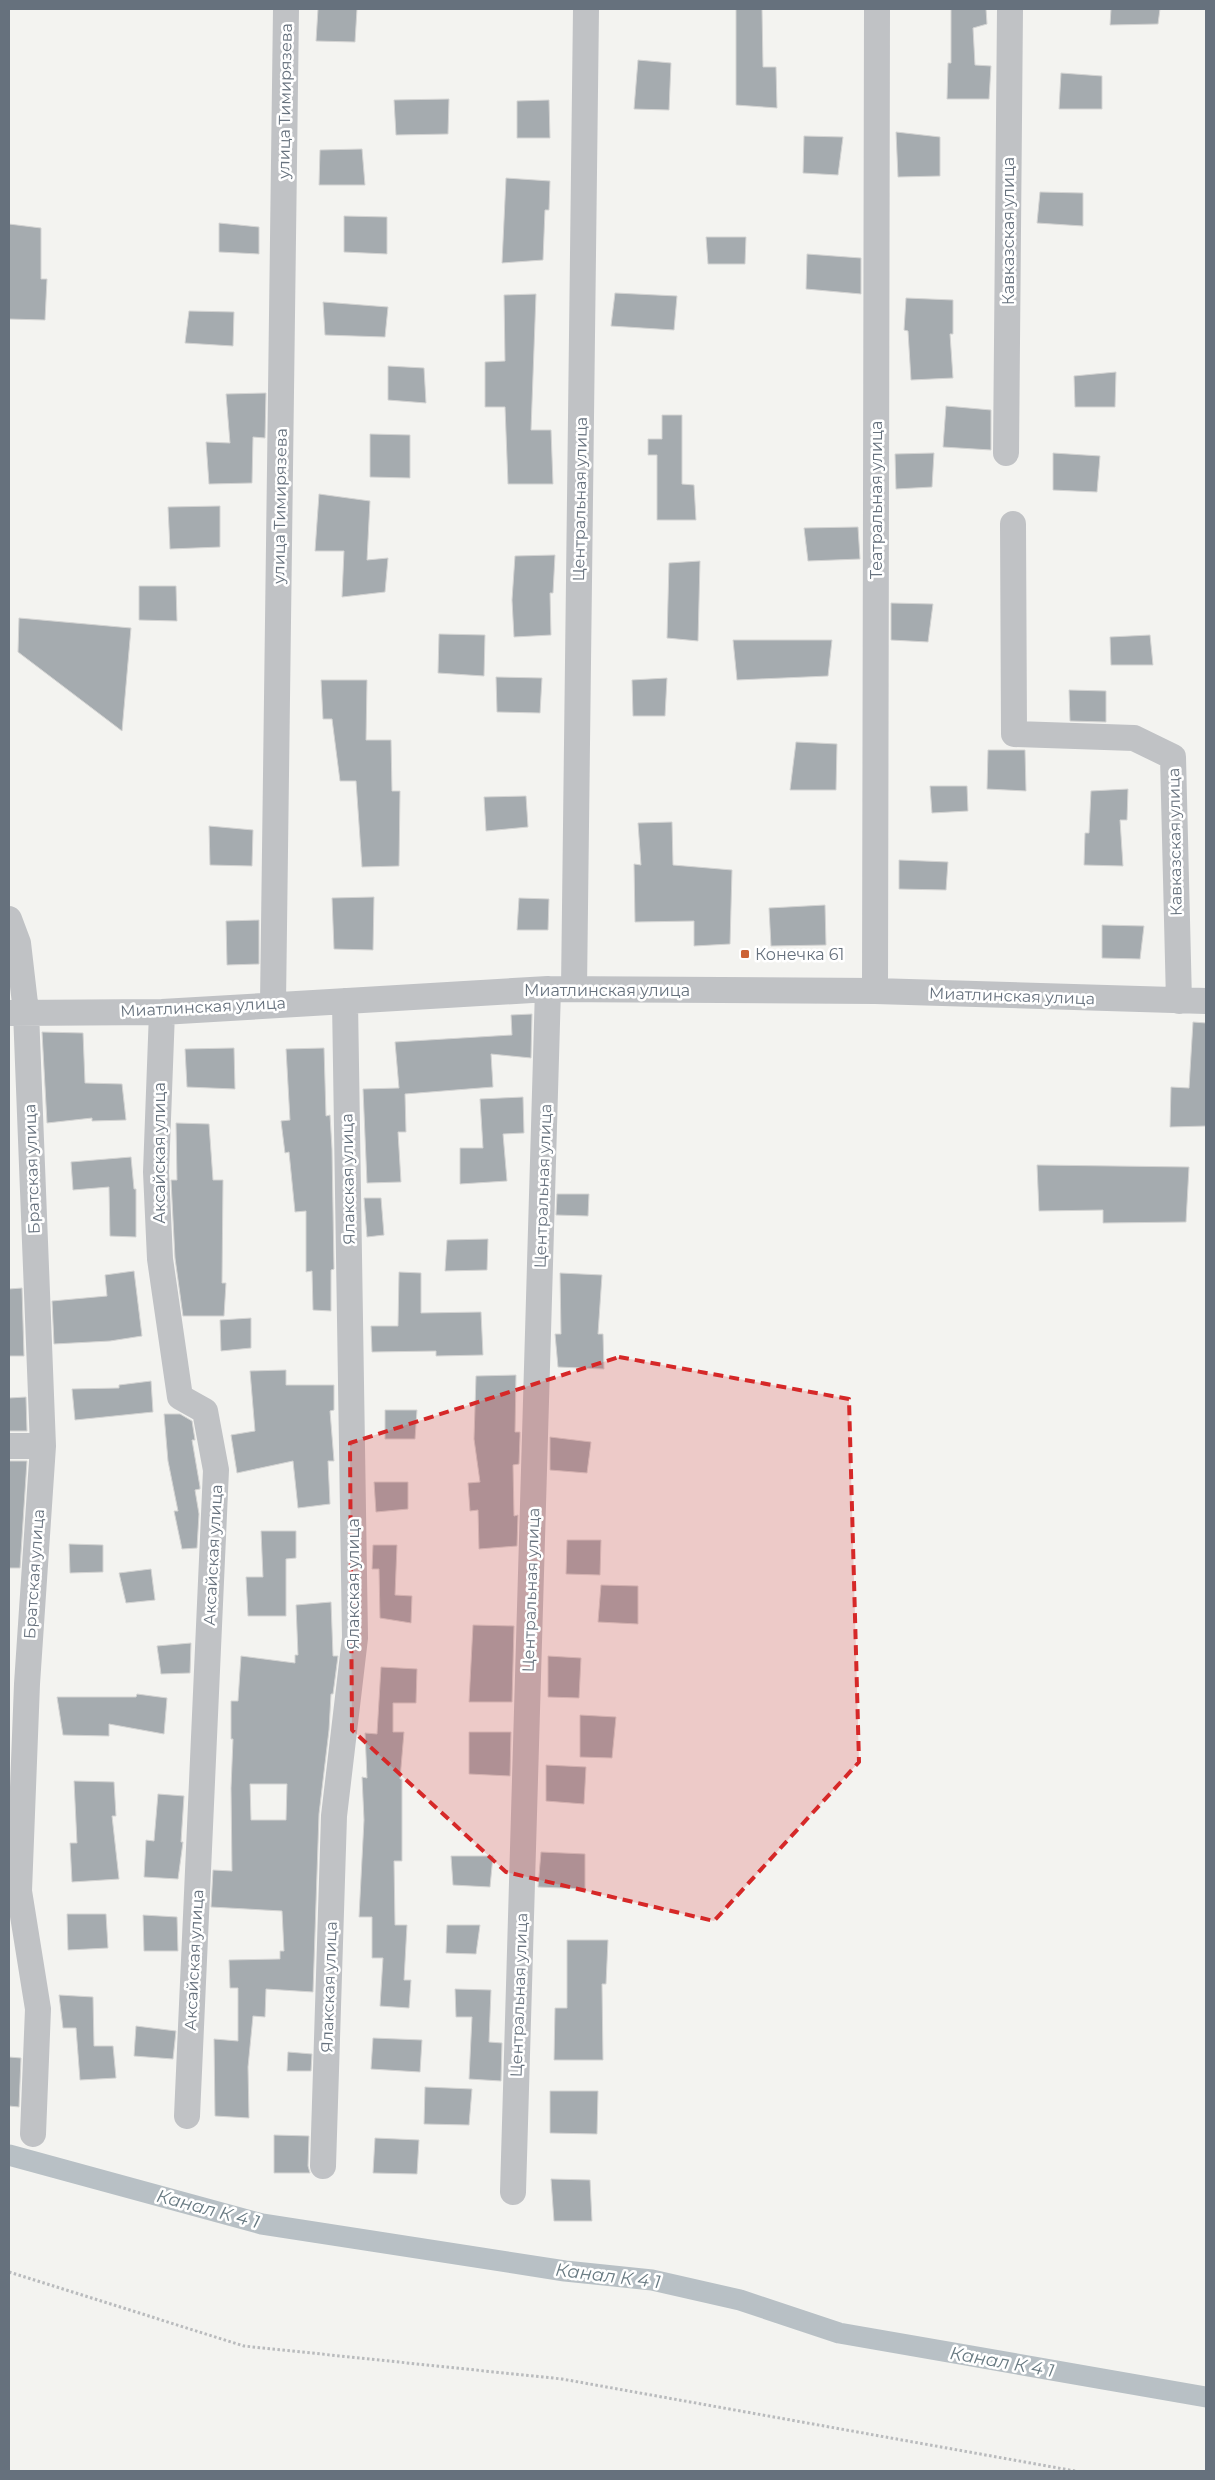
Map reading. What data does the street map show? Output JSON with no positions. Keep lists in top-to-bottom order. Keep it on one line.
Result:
{"streets":{"street":["улица Тимирязева","Кавказская улица","Центральная улица","Театральная улица","Миатлинская улица","Аксайская улица","Братская улица","Ялакская улица"]},"crossings":[["улица Тимирязева","Миатлинская улица"],["Кавказская улица","Миатлинская улица"],["Центральная улица","Миатлинская улица"],["Театральная улица","Миатлинская улица"],["Миатлинская улица","Аксайская улица"],["Миатлинская улица","Братская улица"],["Миатлинская улица","Ялакская улица"]],"water":["Канал К 4 1"],"places":{"transit":["Конечка 61"]}}
